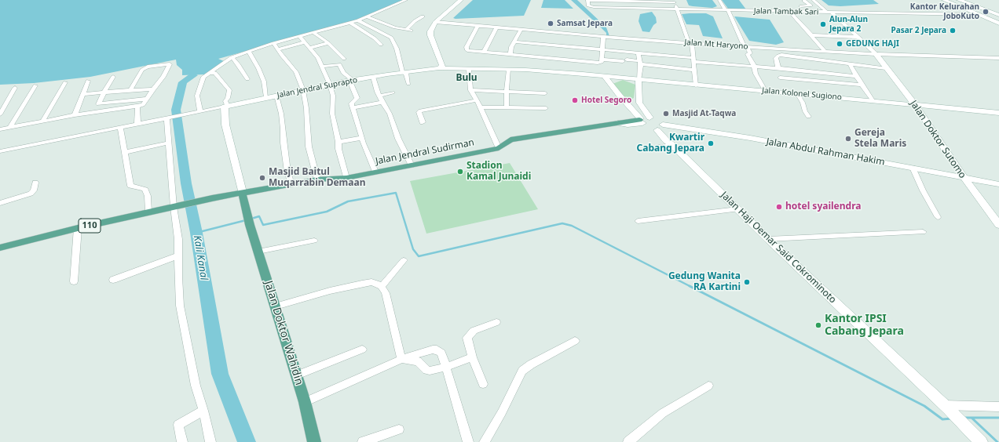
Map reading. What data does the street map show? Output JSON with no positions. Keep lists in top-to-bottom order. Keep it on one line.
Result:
{"streets":{"main road":["Jalan Jendral Suprapto","Jalan Kolonel Sugiono","Jalan Doktor Sutomo","Jalan Jendral Sudirman","Jalan Abdul Rahman Hakim","110","Jalan Haji Oemar Said Cokrominoto","Jalan Doktor Wahidin"],"street":["Jalan Tambak Sari","Jalan Mt Haryono"]},"crossings":[["Jalan Mt Haryono","Jalan Doktor Sutomo"],["Jalan Kolonel Sugiono","Jalan Doktor Sutomo"],["Jalan Kolonel Sugiono","Jalan Haji Oemar Said Cokrominoto"],["Jalan Doktor Sutomo","Jalan Abdul Rahman Hakim"],["Jalan Jendral Sudirman","Jalan Abdul Rahman Hakim"],["Jalan Jendral Sudirman","110"],["Jalan Jendral Sudirman","Jalan Doktor Wahidin"],["Jalan Abdul Rahman Hakim","Jalan Haji Oemar Said Cokrominoto"]],"districts":["Bulu"],"water":["Kali Kanal"],"places":["Kantor Kelurahan JoboKuto","Samsat Jepara","Alun-Alun Jepara 2","Pasar 2 Jepara","GEDUNG HAJI","Hotel Segoro","Masjid At-Taqwa","Gereja Stela Maris","Kwartir Cabang Jepara","Stadion Kamal Junaidi","Masjid Baitul Muqarrabin Demaan","hotel syailendra","Gedung Wanita RA Kartini","Kantor IPSI Cabang Jepara"]}
